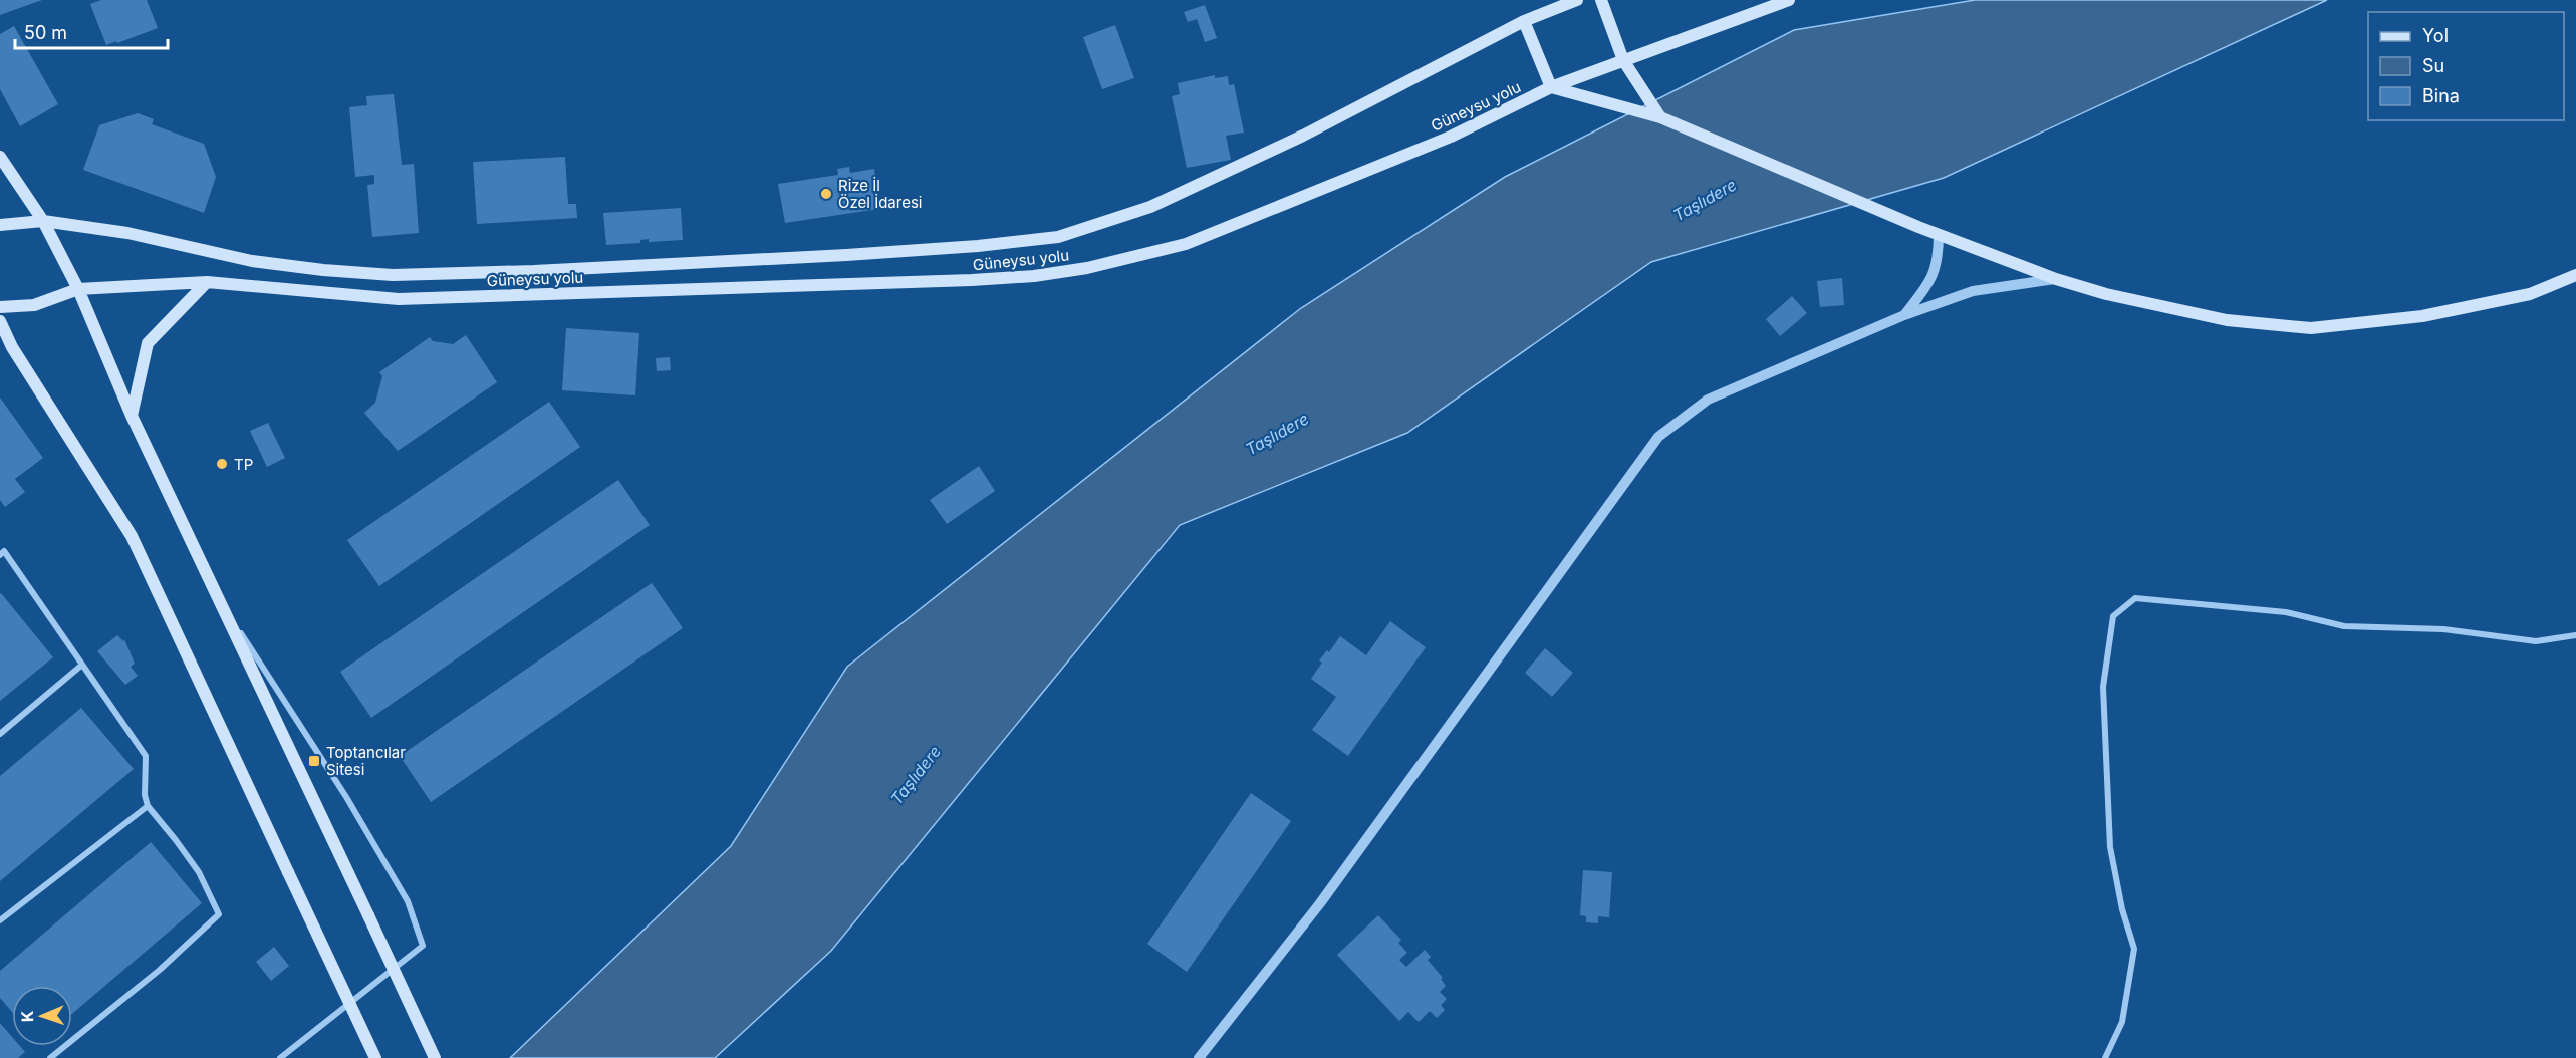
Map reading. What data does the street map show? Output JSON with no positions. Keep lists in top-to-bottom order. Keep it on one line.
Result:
{"streets":{"main road":["Güneysu yolu"]},"water":["Taşlıdere"],"places":{"other":["Rize İl Özel İdaresi","TP"],"transit":["Toptancılar Sitesi"]},"legend":["Yol","Su","Bina"],"scale_bar":"50 m","north":"left"}
